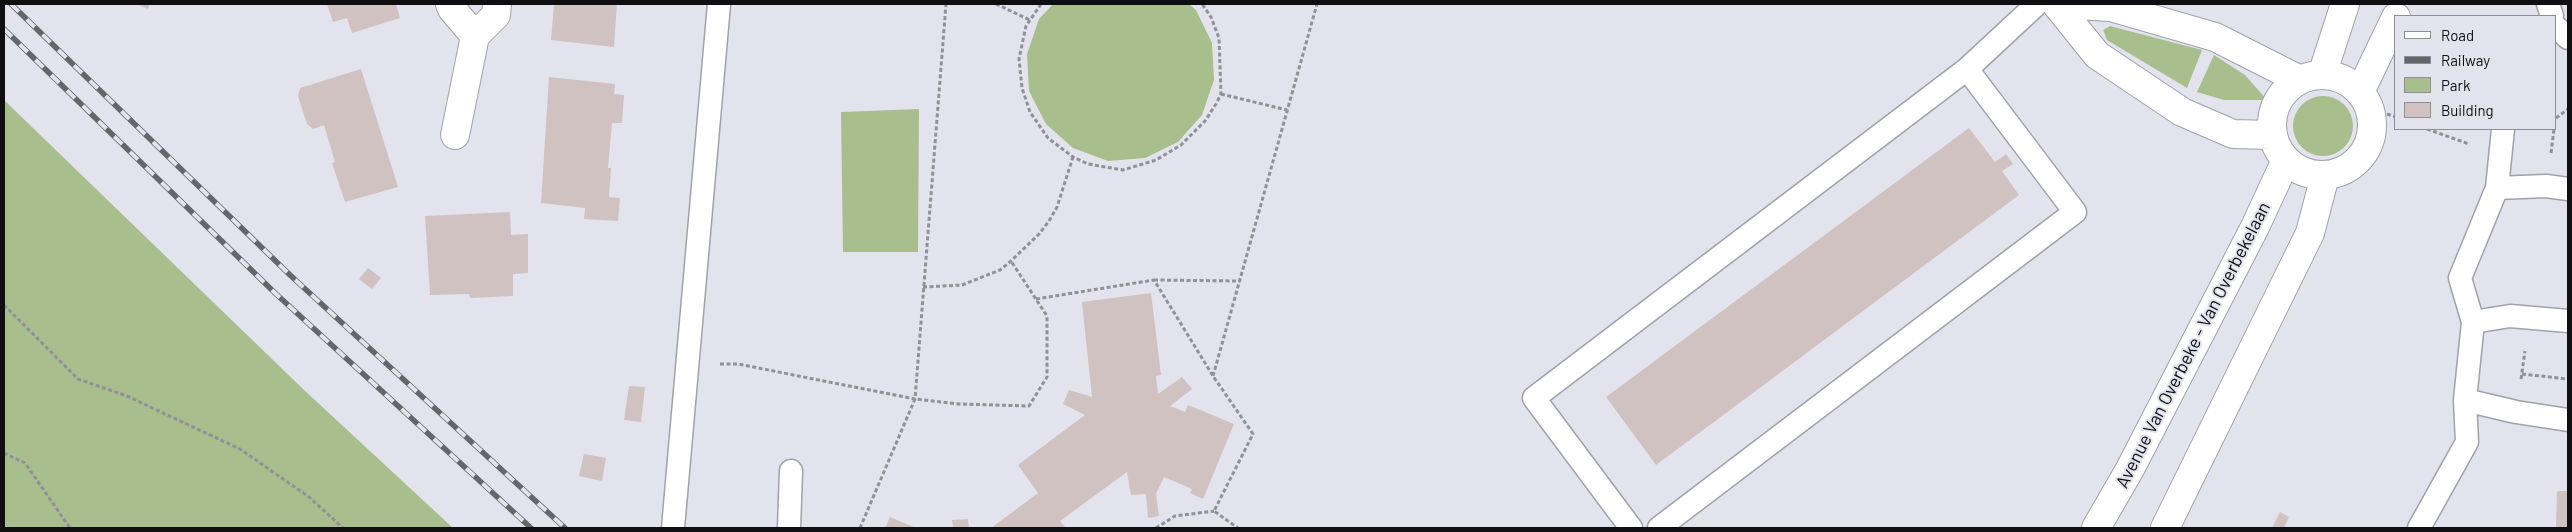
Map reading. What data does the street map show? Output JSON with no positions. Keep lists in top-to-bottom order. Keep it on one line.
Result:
{"streets":{"street":["Avenue Van Overbeke - Van Overbekelaan"]},"legend":["Road","Railway","Park","Building"]}
